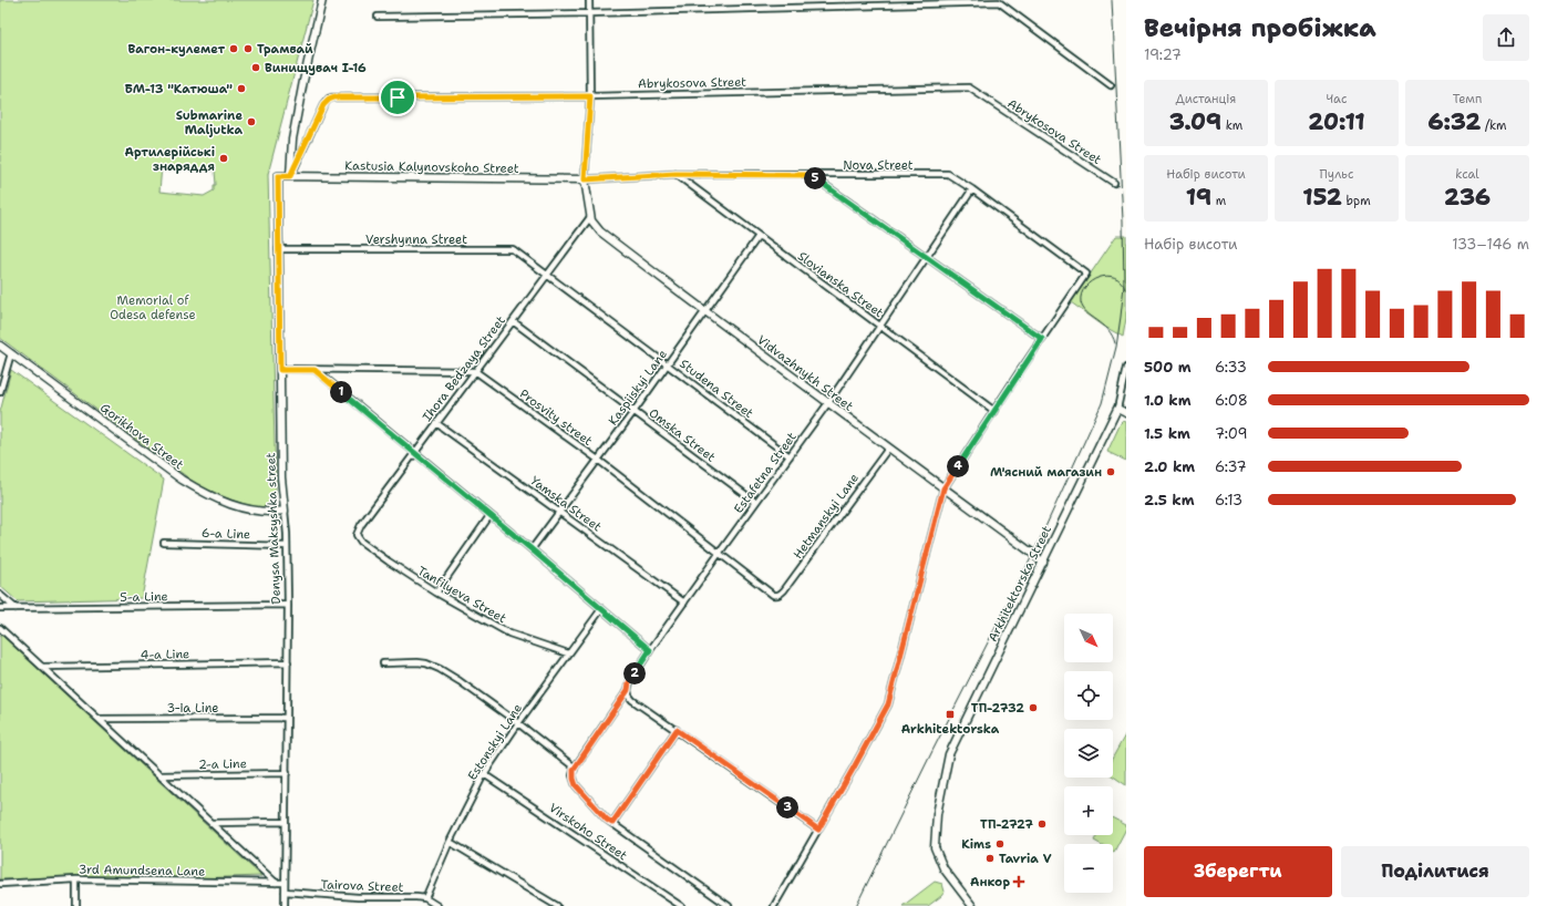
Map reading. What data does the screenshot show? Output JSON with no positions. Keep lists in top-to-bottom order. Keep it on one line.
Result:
{"streets":{"street":["Abrykosova Street","Nova Street","Kastusia Kalynovskoho Street","Vershynna Street","Slovianska Street","Ihora Bedzaya Street","Vidvazhnykh Street","Kaspiiskyi Lane","Studena Street","Prosvity street","Omska Street","Gorikhova Street","Estafetna Street","Yamska Street","Hetmanskyi Lane","Denysa Maksyshka street","6-a Line","Arkhitektorska Street","Tanfilyeva Street","5-a Line","4-a Line","3-ia Line","Estonskyi Lane","2-a Line","Virskoho Street","3rd Amundsena Lane","Tairova Street"]},"crossings":[["Abrykosova Street","Kastusia Kalynovskoho Street"],["Nova Street","Kastusia Kalynovskoho Street"],["Nova Street","Slovianska Street"],["Nova Street","Vidvazhnykh Street"],["Nova Street","Estafetna Street"],["Kastusia Kalynovskoho Street","Vidvazhnykh Street"],["Kastusia Kalynovskoho Street","Denysa Maksyshka street"],["Vershynna Street","Ihora Bedzaya Street"],["Vershynna Street","Studena Street"],["Vershynna Street","Denysa Maksyshka street"],["Slovianska Street","Kaspiiskyi Lane"],["Slovianska Street","Estafetna Street"],["Ihora Bedzaya Street","Vidvazhnykh Street"],["Ihora Bedzaya Street","Studena Street"],["Ihora Bedzaya Street","Prosvity street"],["Ihora Bedzaya Street","Omska Street"],["Ihora Bedzaya Street","Yamska Street"],["Ihora Bedzaya Street","Tanfilyeva Street"],["Vidvazhnykh Street","Kaspiiskyi Lane"],["Vidvazhnykh Street","Estafetna Street"],["Vidvazhnykh Street","Hetmanskyi Lane"],["Vidvazhnykh Street","Arkhitektorska Street"],["Kaspiiskyi Lane","Studena Street"],["Kaspiiskyi Lane","Prosvity street"],["Kaspiiskyi Lane","Omska Street"],["Kaspiiskyi Lane","Yamska Street"],["Studena Street","Estafetna Street"],["Prosvity street","Estafetna Street"],["Prosvity street","Hetmanskyi Lane"],["Omska Street","Estafetna Street"],["Gorikhova Street","Denysa Maksyshka street"],["Estafetna Street","Yamska Street"],["Denysa Maksyshka street","6-a Line"],["Denysa Maksyshka street","5-a Line"],["Denysa Maksyshka street","4-a Line"],["Denysa Maksyshka street","3-ia Line"],["Denysa Maksyshka street","2-a Line"],["Denysa Maksyshka street","3rd Amundsena Lane"],["Denysa Maksyshka street","Tairova Street"],["Tanfilyeva Street","Estonskyi Lane"],["Estonskyi Lane","Virskoho Street"],["Estonskyi Lane","Tairova Street"]],"parks":["Memorial of Odesa defense"],"places":{"other":["Вагон-кулемет","Трамвай","Винищувач І-16","БМ-13 \"Катюша\"","Submarine Maljutka","Артилерійські знаряддя","М'ясний магазин","ТП-2732","ТП-2727","Kims","Tavria V"],"transit":["Arkhitektorska"],"health":["Анкор"]},"north":"bottom right","page":{"heading":["Вечірня пробіжка","19:27"],"stats":[["Дистанція","3.09 km"],["Час","20:11"],["Темп","6:32 /km"],["Набір висоти","19 m"],["Пульс","152 bpm"],["kcal","236"]],"pins":["5","1","4","2","3"],"chart":["Набір висоти","133–146 m"],"list":[{"name":"500 m","note":"6:33"},{"name":"1.0 km","note":"6:08"},{"name":"1.5 km","note":"7:09"},{"name":"2.0 km","note":"6:37"},{"name":"2.5 km","note":"6:13"}],"map_buttons":["+","−"],"buttons":["Зберегти","Поділитися"]}}
